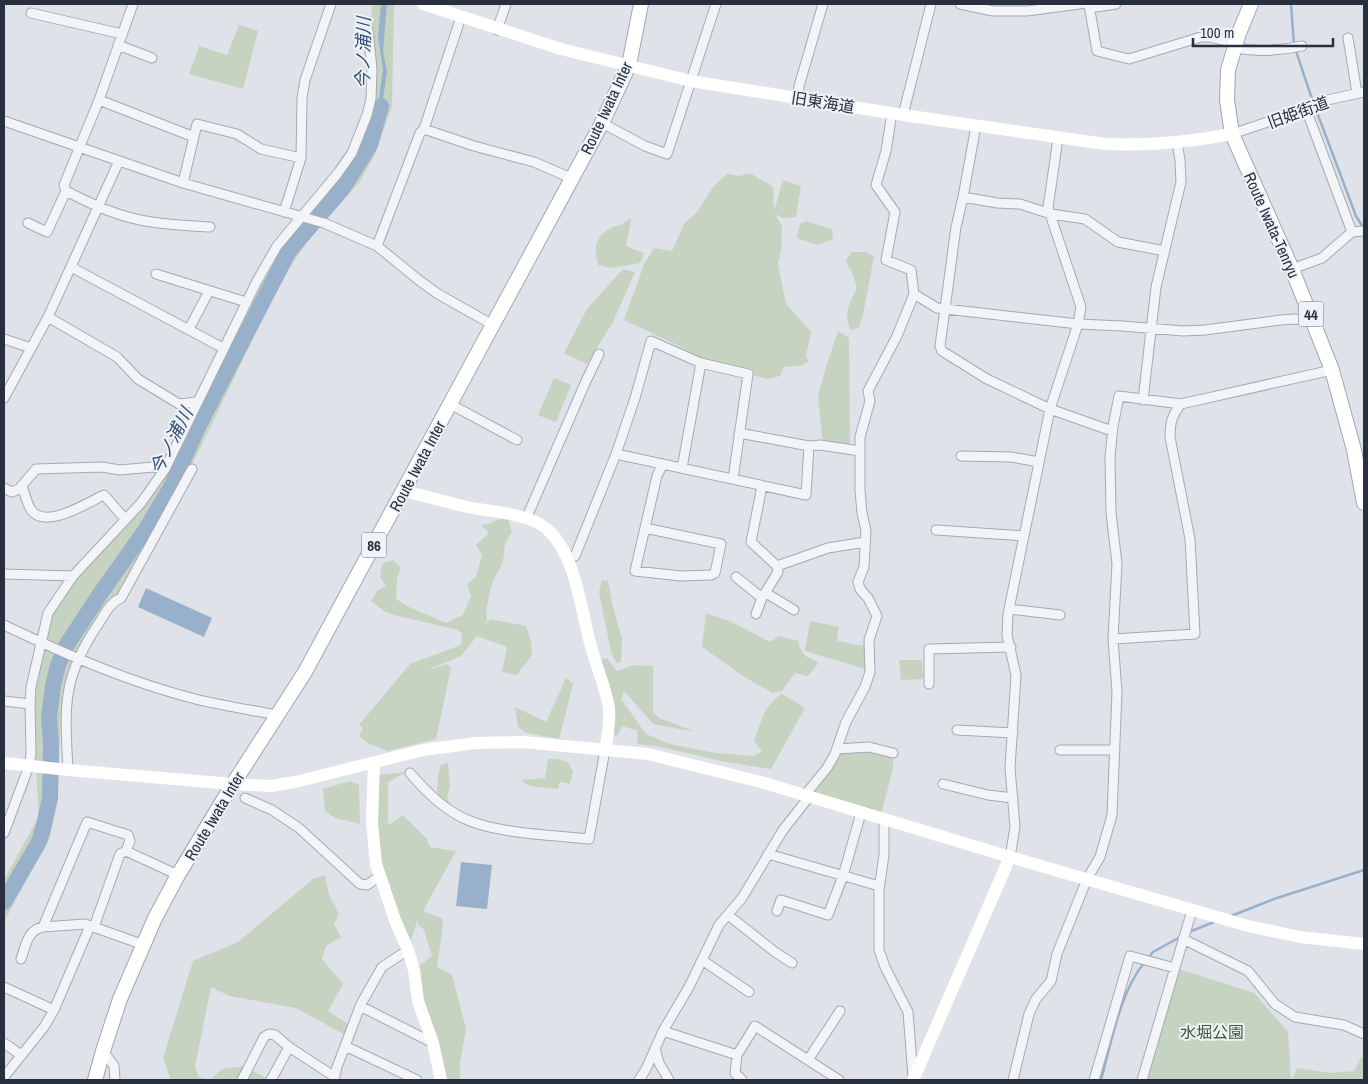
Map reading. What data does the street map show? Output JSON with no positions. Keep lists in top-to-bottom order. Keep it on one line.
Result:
{"streets":{"main road":["Route Iwata Inter","Route Iwata-Tenryu","44","86"],"street":["旧東海道","旧姫街道"]},"crossings":[["旧東海道","Route Iwata Inter"],["旧東海道","旧姫街道"],["旧東海道","Route Iwata-Tenryu"],["旧姫街道","Route Iwata-Tenryu"]],"water":["今ノ浦川"],"parks":["水堀公園"],"scale_bar":"100 m"}
